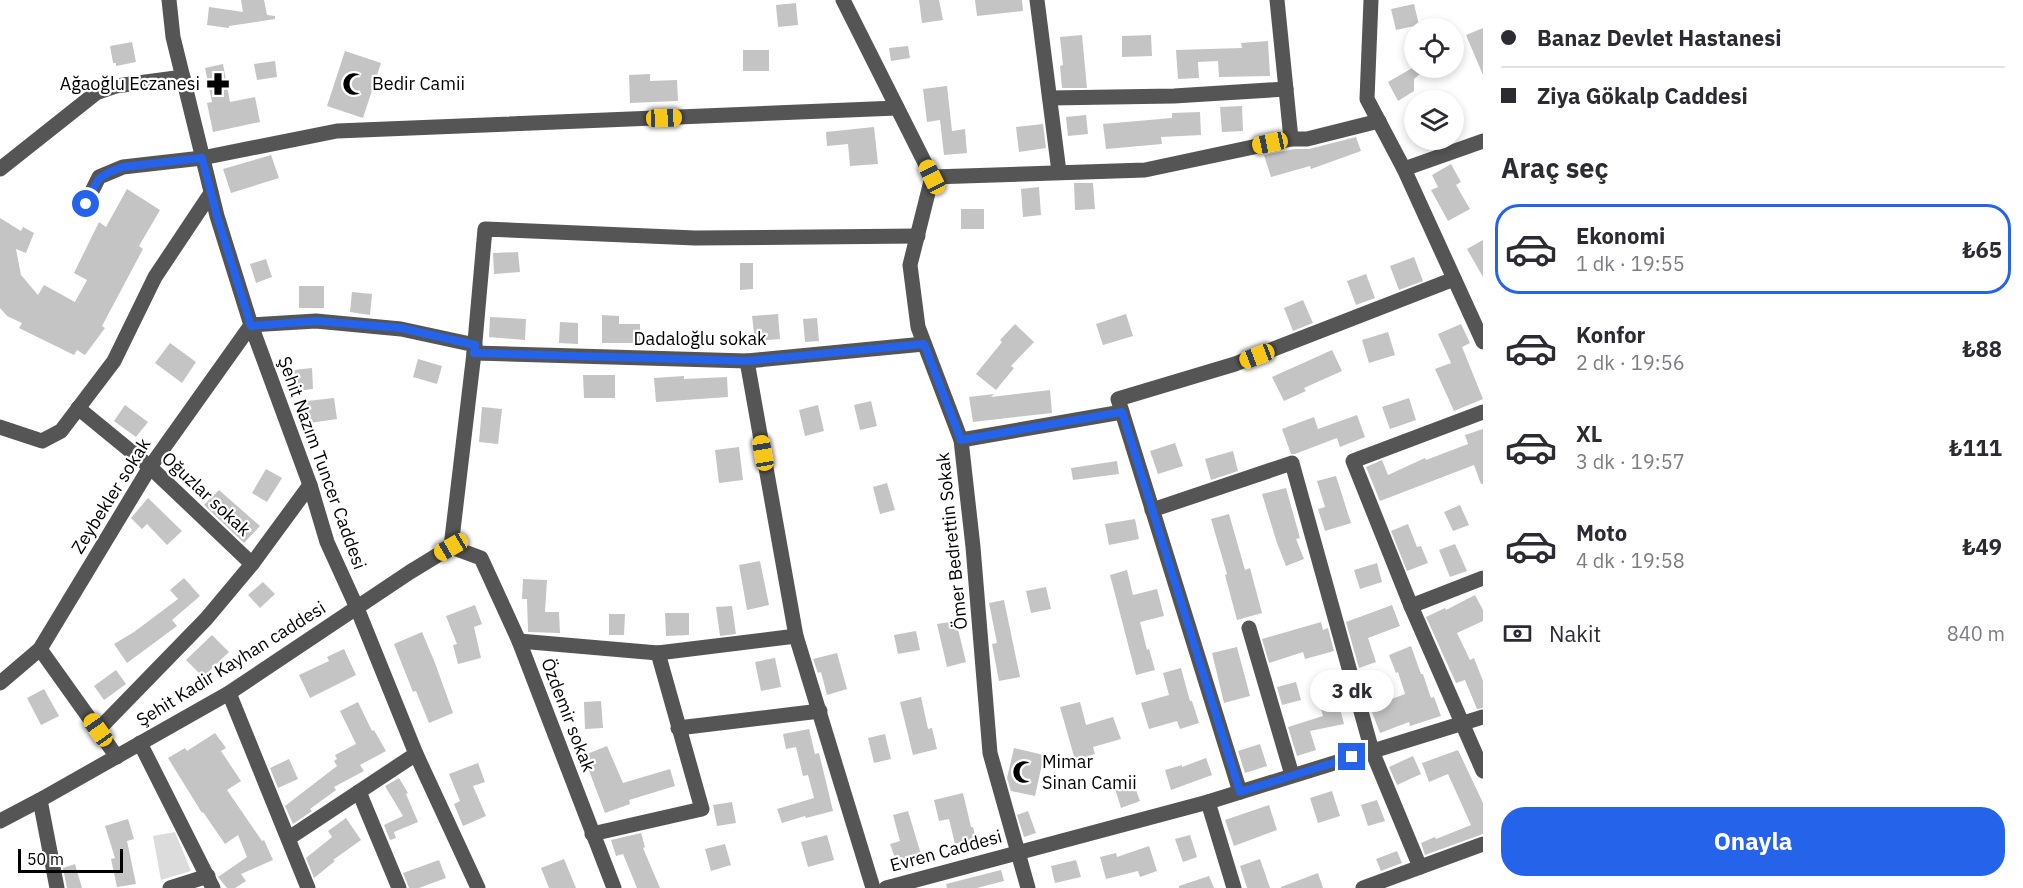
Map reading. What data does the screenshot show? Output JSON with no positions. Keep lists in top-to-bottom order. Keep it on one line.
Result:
{"streets":{"street":["Dadaloğlu sokak","Şehit Nazım Tuncer Caddesi","Oğuzlar sokak","Zeybekler sokak","Ömer Bedrettin Sokak","Şehit Kadir Kayhan caddesi","Özdemir sokak","Evren Caddesi"]},"crossings":[["Dadaloğlu sokak","Şehit Nazım Tuncer Caddesi"],["Dadaloğlu sokak","Zeybekler sokak"],["Dadaloğlu sokak","Ömer Bedrettin Sokak"],["Şehit Nazım Tuncer Caddesi","Zeybekler sokak"],["Şehit Nazım Tuncer Caddesi","Şehit Kadir Kayhan caddesi"],["Oğuzlar sokak","Zeybekler sokak"],["Ömer Bedrettin Sokak","Evren Caddesi"],["Şehit Kadir Kayhan caddesi","Özdemir sokak"]],"places":{"pharmacy":["Ağaoğlu Eczanesi"],"mosque":["Bedir Camii","Mimar Sinan Camii"]},"scale_bar":"50 m","page":{"banner":["Banaz Devlet Hastanesi","Ziya Gökalp Caddesi"],"heading":"Araç seç","list":[{"name":"Ekonomi","note":"1 dk · 19:55","value":"₺65"},{"name":"Konfor","note":"2 dk · 19:56","value":"₺88"},{"name":"XL","note":"3 dk · 19:57","value":"₺111"},{"name":"Moto","note":"4 dk · 19:58","value":"₺49"}],"pay":["Nakit","840 m"],"bubble":"3 dk","buttons":"Onayla","scale":"50 m"}}
